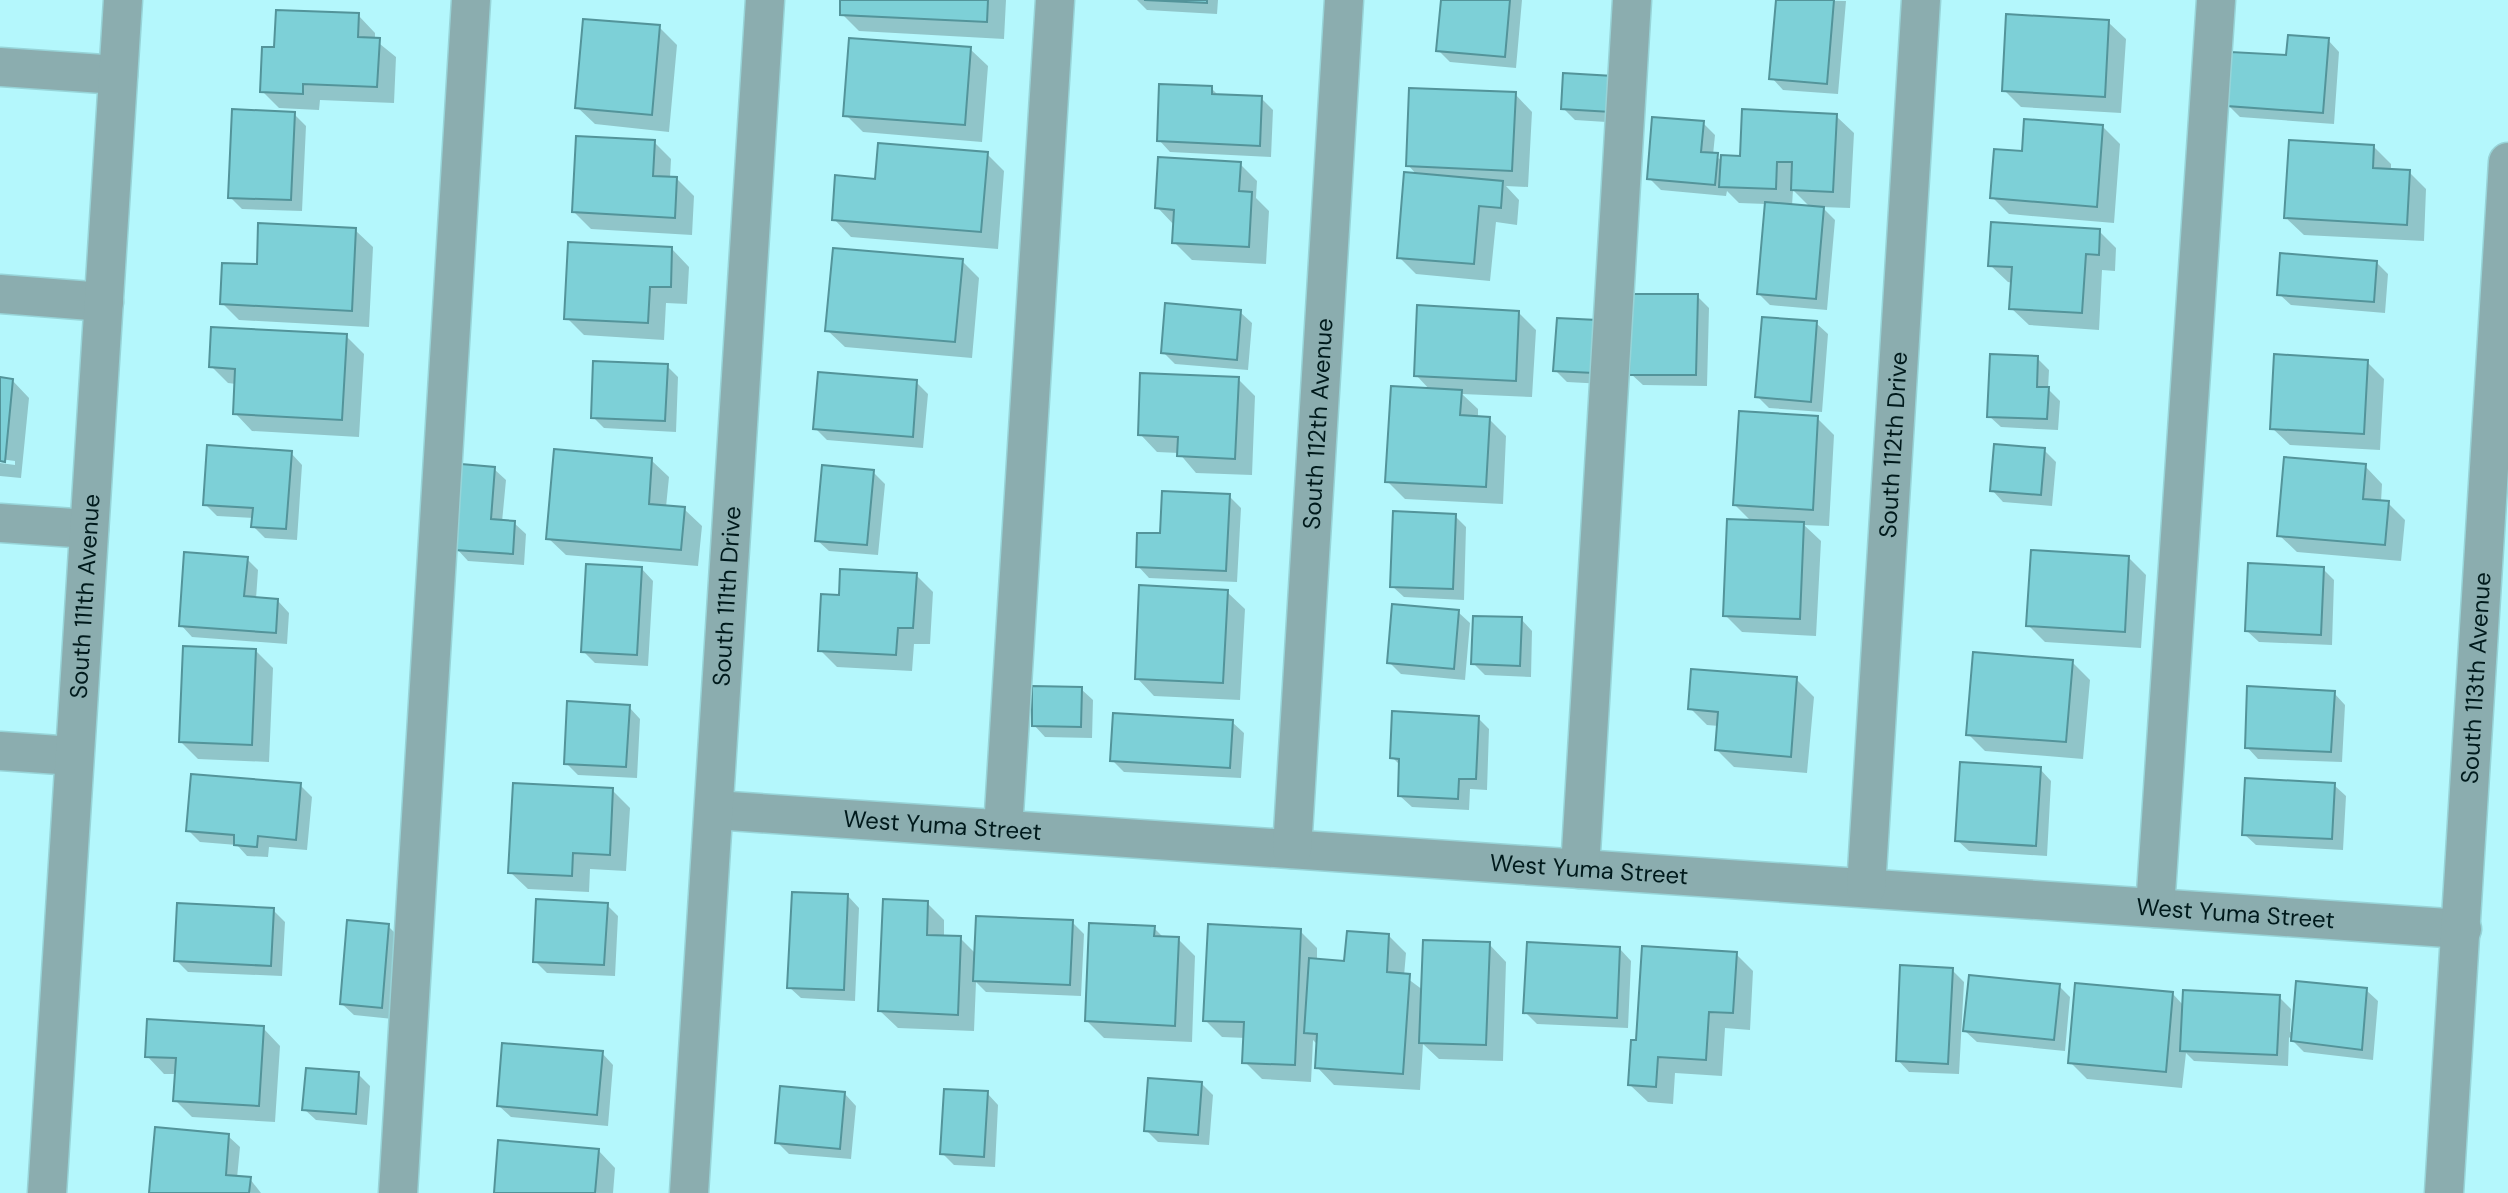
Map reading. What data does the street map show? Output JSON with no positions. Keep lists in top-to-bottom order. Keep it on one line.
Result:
{"streets":{"street":["South 112th Avenue","South 112th Drive","South 111th Avenue","South 111th Drive","South 113th Avenue","West Yuma Street"]},"crossings":[["South 112th Avenue","West Yuma Street"],["South 112th Drive","West Yuma Street"],["South 111th Drive","West Yuma Street"],["South 113th Avenue","West Yuma Street"]]}
